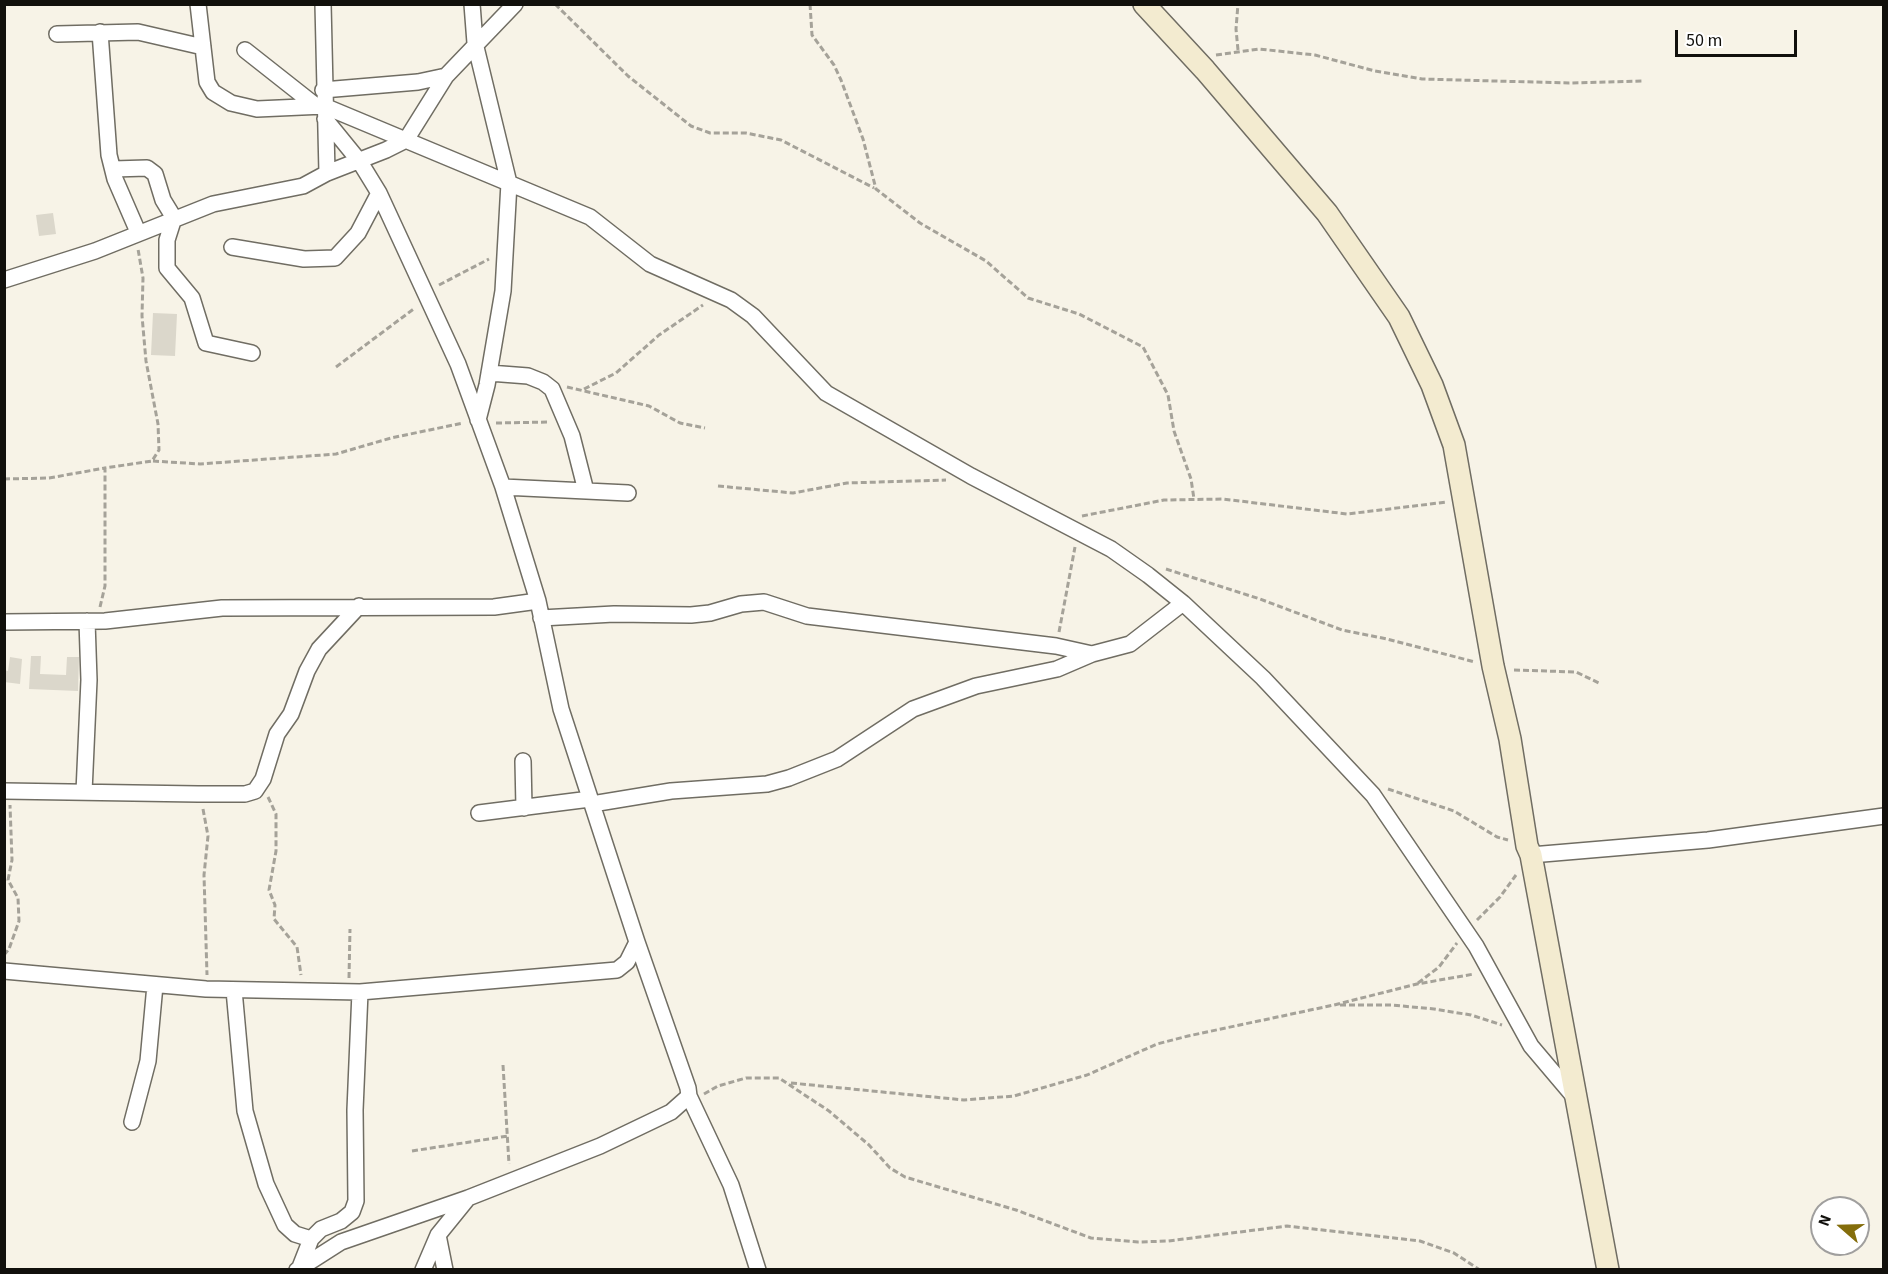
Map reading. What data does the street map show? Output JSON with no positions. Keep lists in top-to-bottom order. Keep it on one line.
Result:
{"scale_bar":"50 m","north":"left"}
